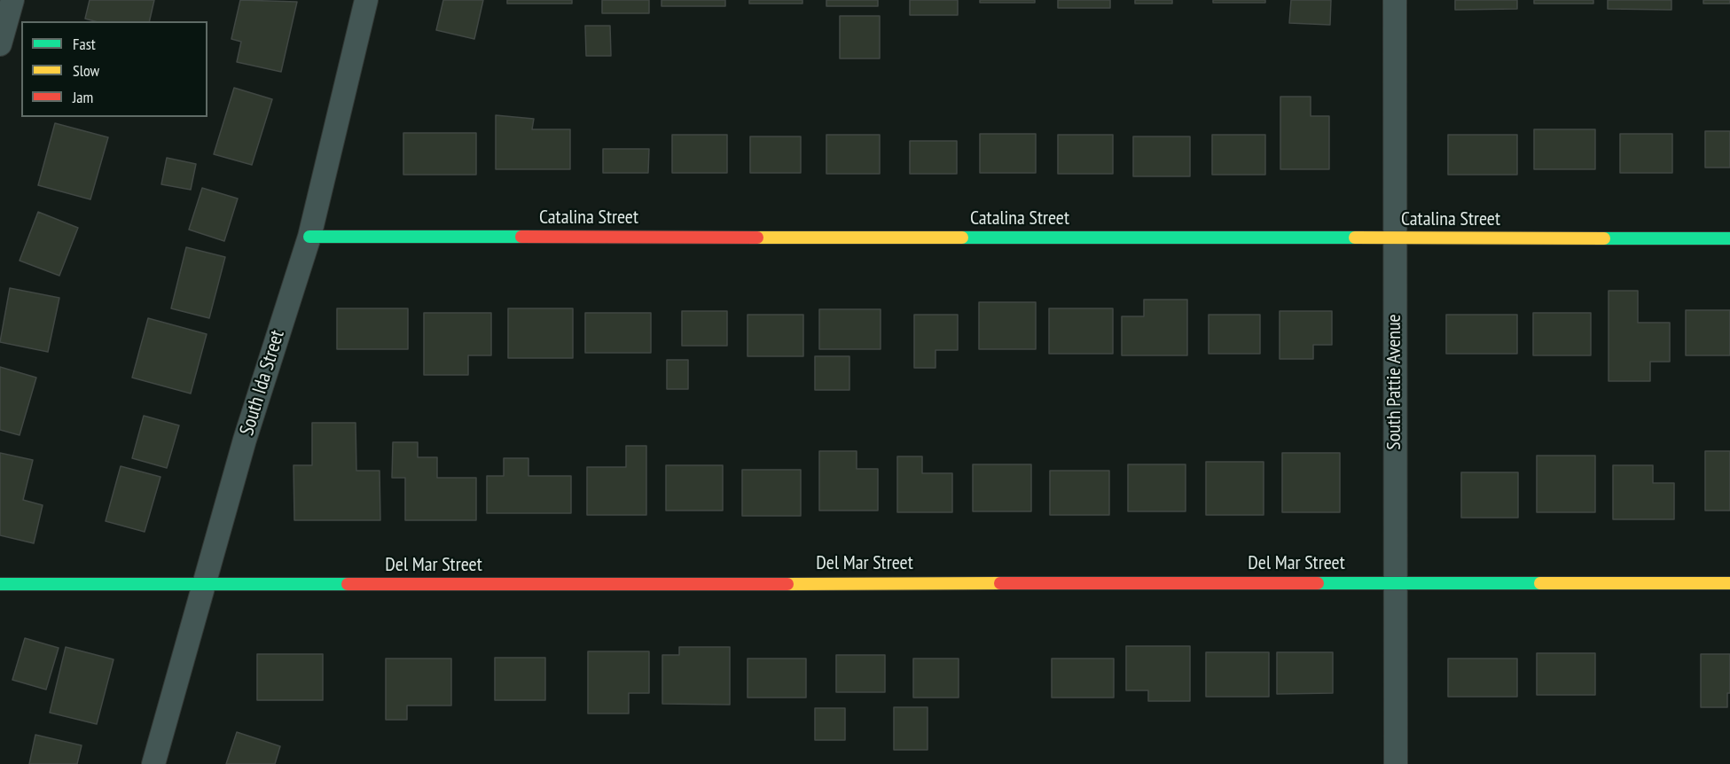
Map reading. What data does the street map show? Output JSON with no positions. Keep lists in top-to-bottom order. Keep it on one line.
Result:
{"streets":{"street":["Catalina Street","South Pattie Avenue","South Ida Street","Del Mar Street"]},"crossings":[["Catalina Street","South Pattie Avenue"],["Catalina Street","South Ida Street"],["South Pattie Avenue","Del Mar Street"],["South Ida Street","Del Mar Street"]],"legend":["Fast","Slow","Jam"]}
